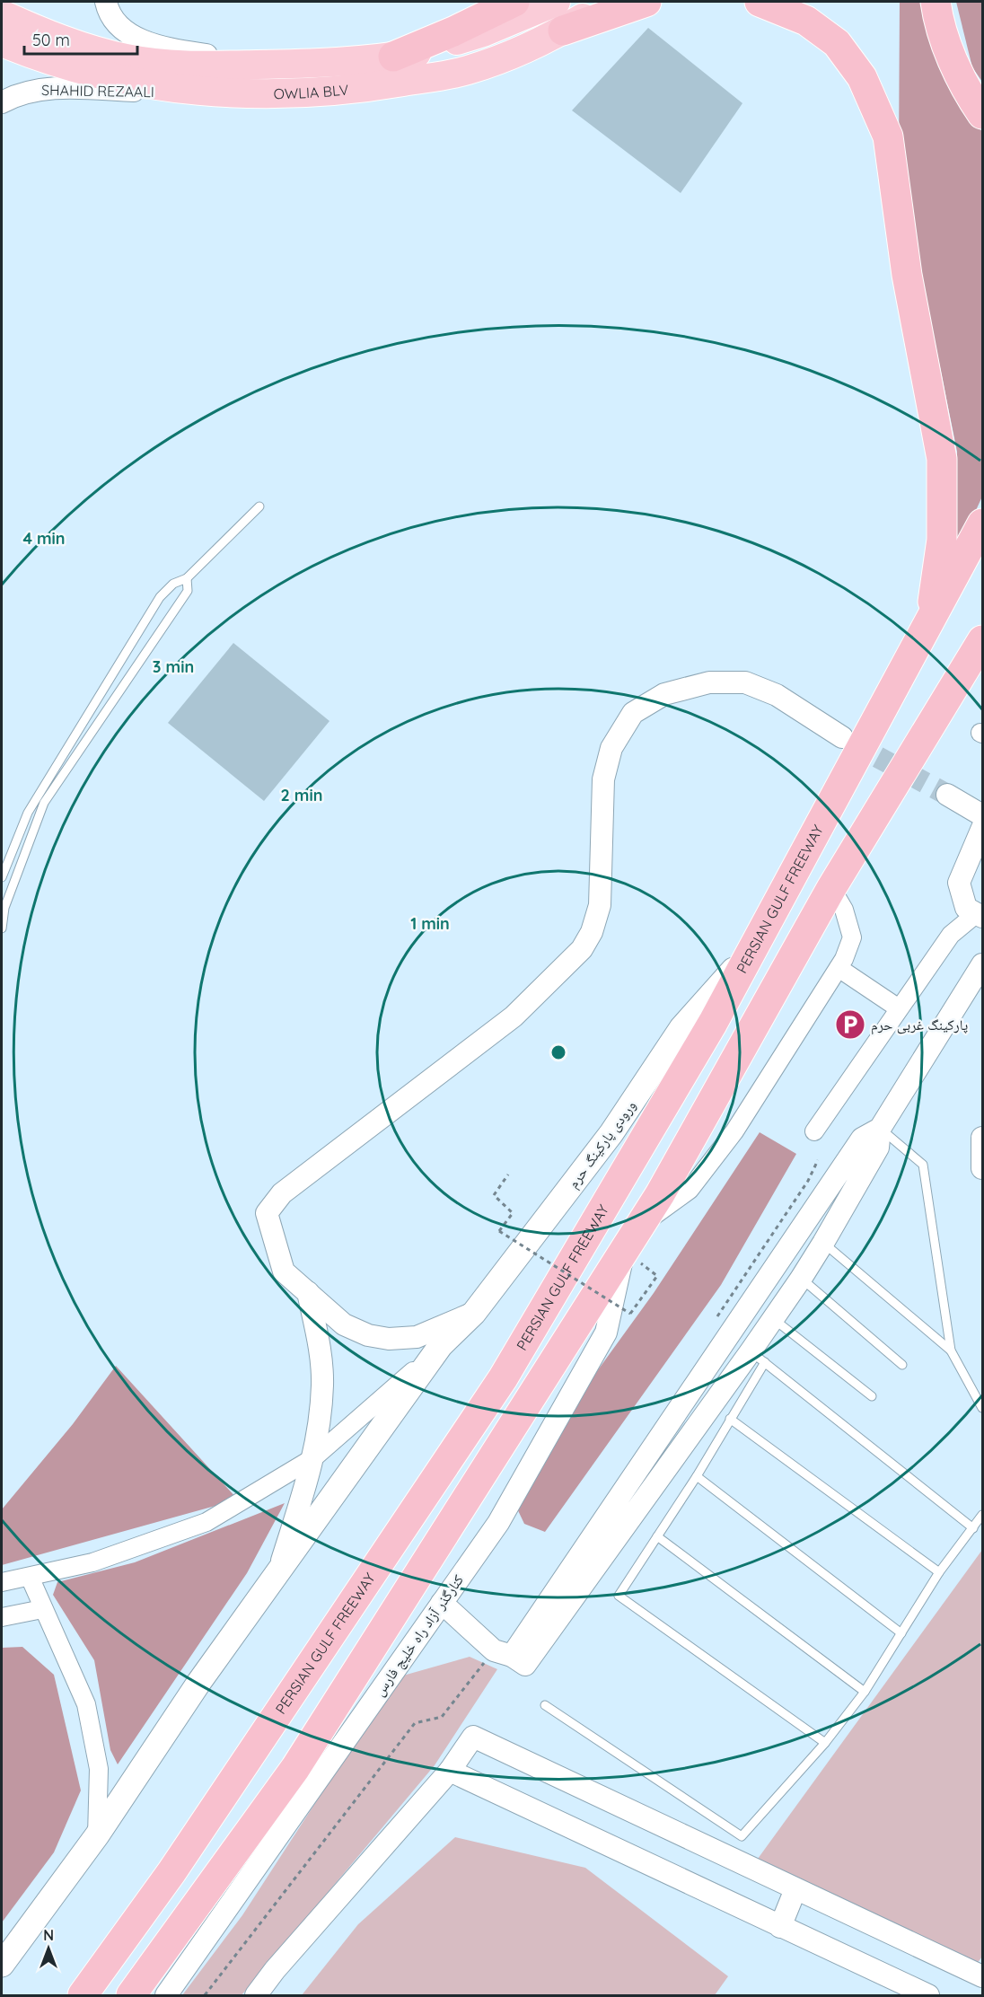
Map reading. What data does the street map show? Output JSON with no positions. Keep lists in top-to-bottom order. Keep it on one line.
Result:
{"streets":{"highway":["OWLIA BLV","PERSIAN GULF FREEWAY"],"main road":["ورودی پارکینگ حرم"],"street":["SHAHID REZAALI","کنارگذر آزاد راه خلیج فارس"]},"crossings":[["SHAHID REZAALI","OWLIA BLV"],["PERSIAN GULF FREEWAY","ورودی پارکینگ حرم"]],"places":{"parking":["پارکینگ غربی حرم"]},"scale_bar":"50 m","north":"top","rings":["4 min","3 min","2 min","1 min"]}
